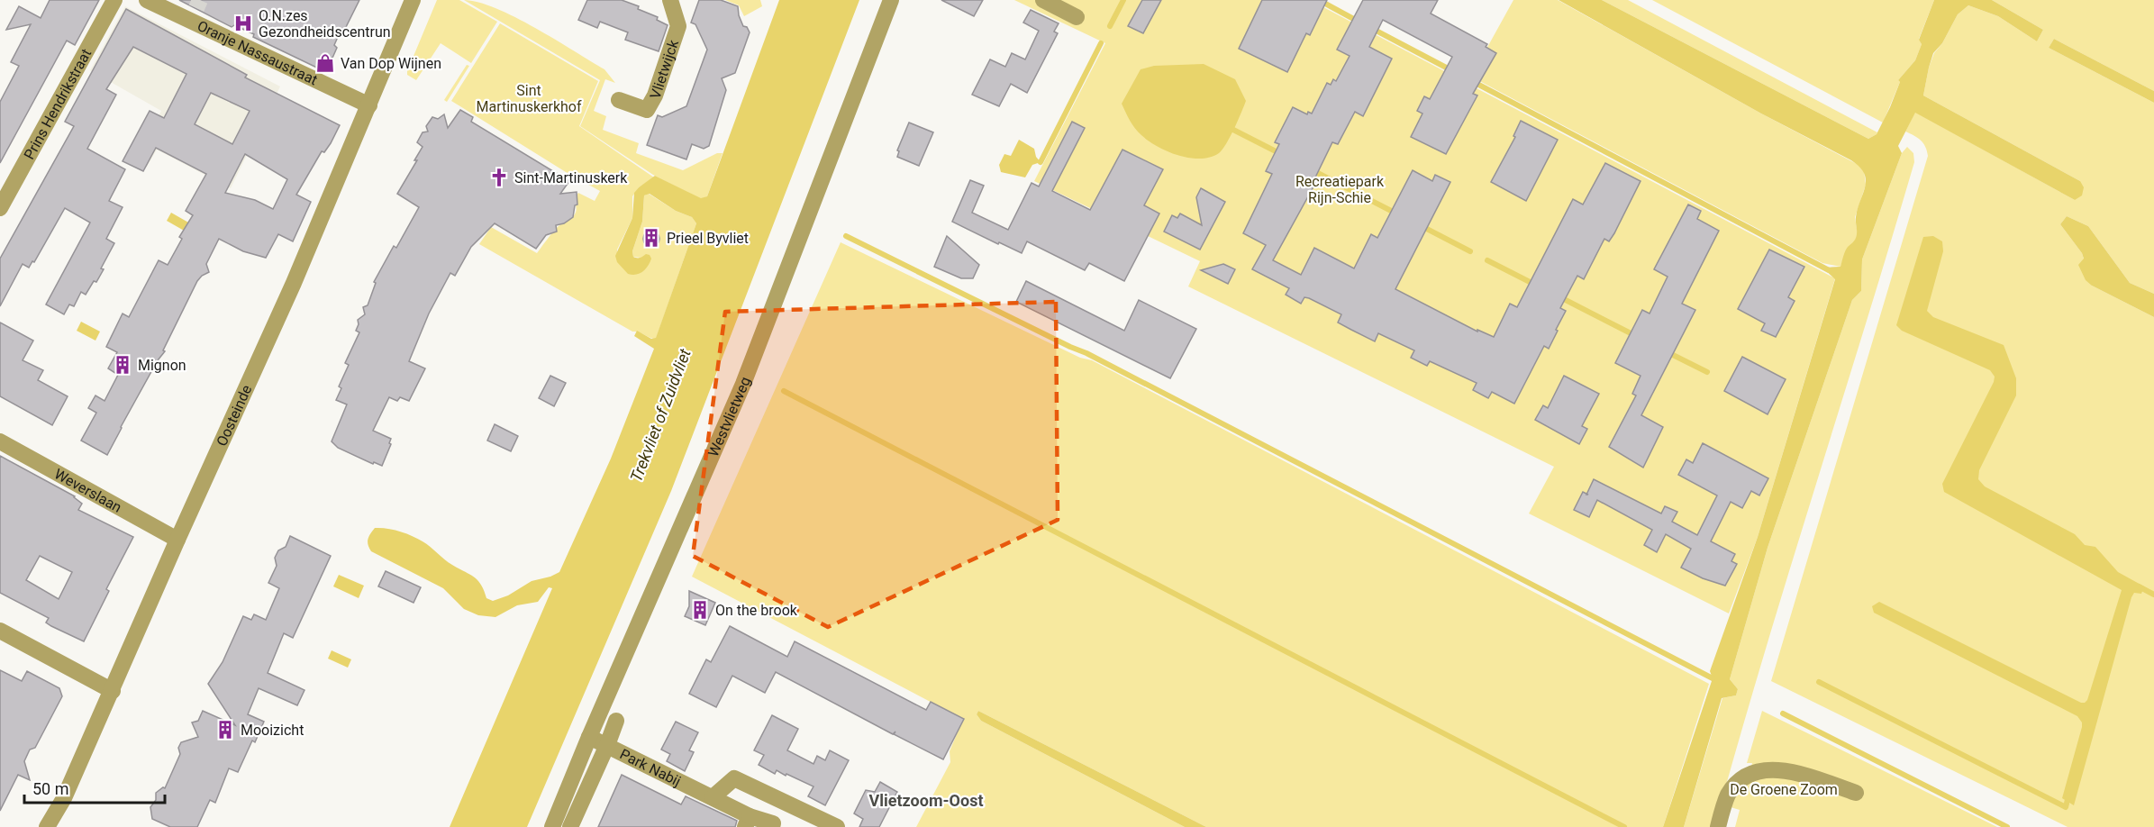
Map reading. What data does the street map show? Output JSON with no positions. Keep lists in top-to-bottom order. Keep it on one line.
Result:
{"streets":{"street":["Oranje Nassaustraat","Vlietwijck","Prins Hendrikstraat","Oosteinde","Westvlietweg","Weverslaan","Park Nabij"]},"crossings":[["Oranje Nassaustraat","Oosteinde"],["Oosteinde","Weverslaan"],["Westvlietweg","Park Nabij"]],"districts":["Vlietzoom-Oost"],"water":["Trekvliet of Zuidvliet"],"parks":["Sint Martinuskerkhof","Recreatiepark Rijn-Schie","De Groene Zoom"],"places":{"hospital":["O.N.zes Gezondheidscentrun"],"shop":["Van Dop Wijnen"],"church":["Sint-Martinuskerk"],"building":["Prieel Byvliet","Mignon","On the brook","Mooizicht"]},"scale_bar":"50 m"}
